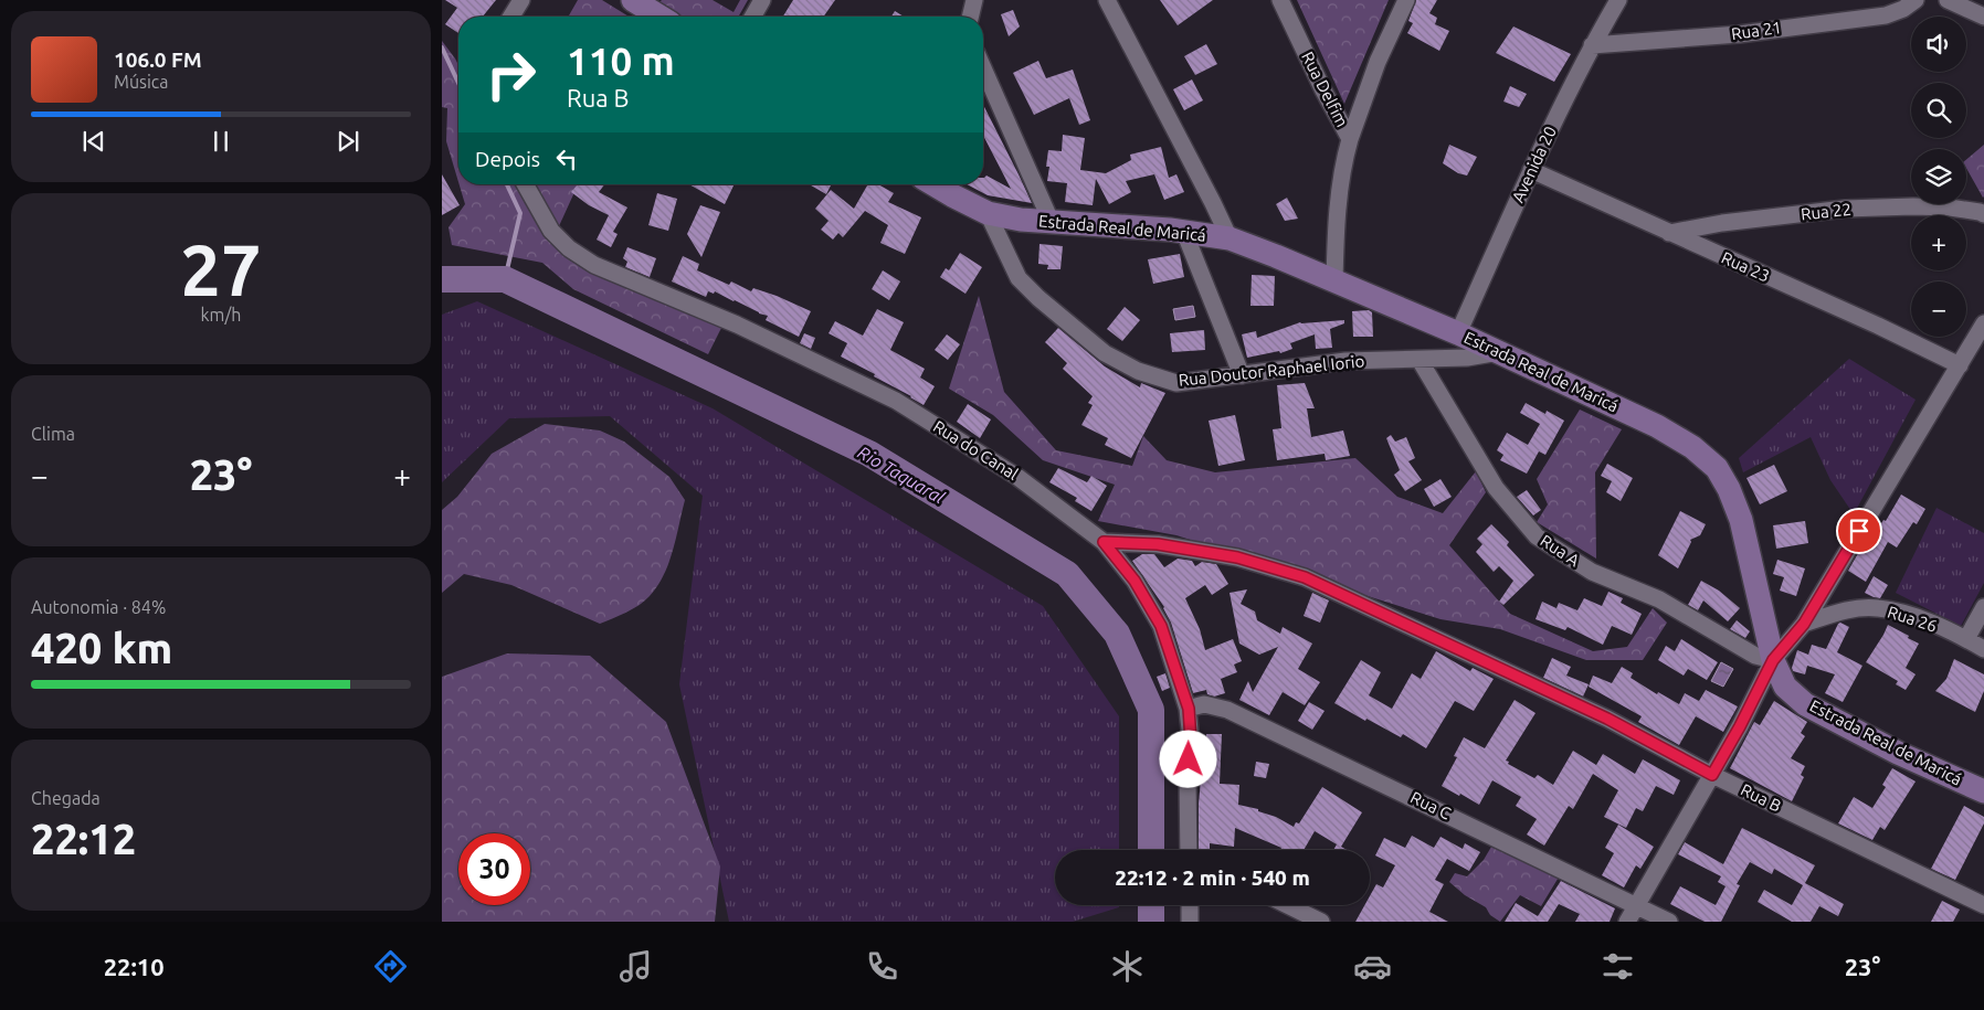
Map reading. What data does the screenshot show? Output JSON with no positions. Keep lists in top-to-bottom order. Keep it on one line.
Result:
{"streets":{"main road":["Estrada Real de Maricá"],"street":["Rua 21","Rua Delfim","Avenida 20","Rua 22","Rua 23","Rua Doutor Raphael Iorio","Rua do Canal","Rua A","Rua 26","Rua B","Rua C"]},"crossings":[["Rua 21","Avenida 20"],["Rua Delfim","Estrada Real de Maricá"],["Avenida 20","Estrada Real de Maricá"],["Avenida 20","Rua 23"],["Rua 22","Rua 23"],["Estrada Real de Maricá","Rua Doutor Raphael Iorio"],["Estrada Real de Maricá","Rua A"],["Rua Doutor Raphael Iorio","Rua A"],["Rua do Canal","Rua B"],["Rua do Canal","Rua C"]],"water":["Rio Taquaral"],"page":{"map_buttons":["+","−"],"turn":["110 m","Rua B"],"song":["106.0 FM","Música"],"then":"Depois","tile":[["27","km/h"],"Clima",["Autonomia · 84%","420 km"],["Chegada","22:12"]],"heat":["−","23°","+"],"limit":"30","trip":"22:12 · 2 min · 540 m","tabs":["22:10","23°"]}}
